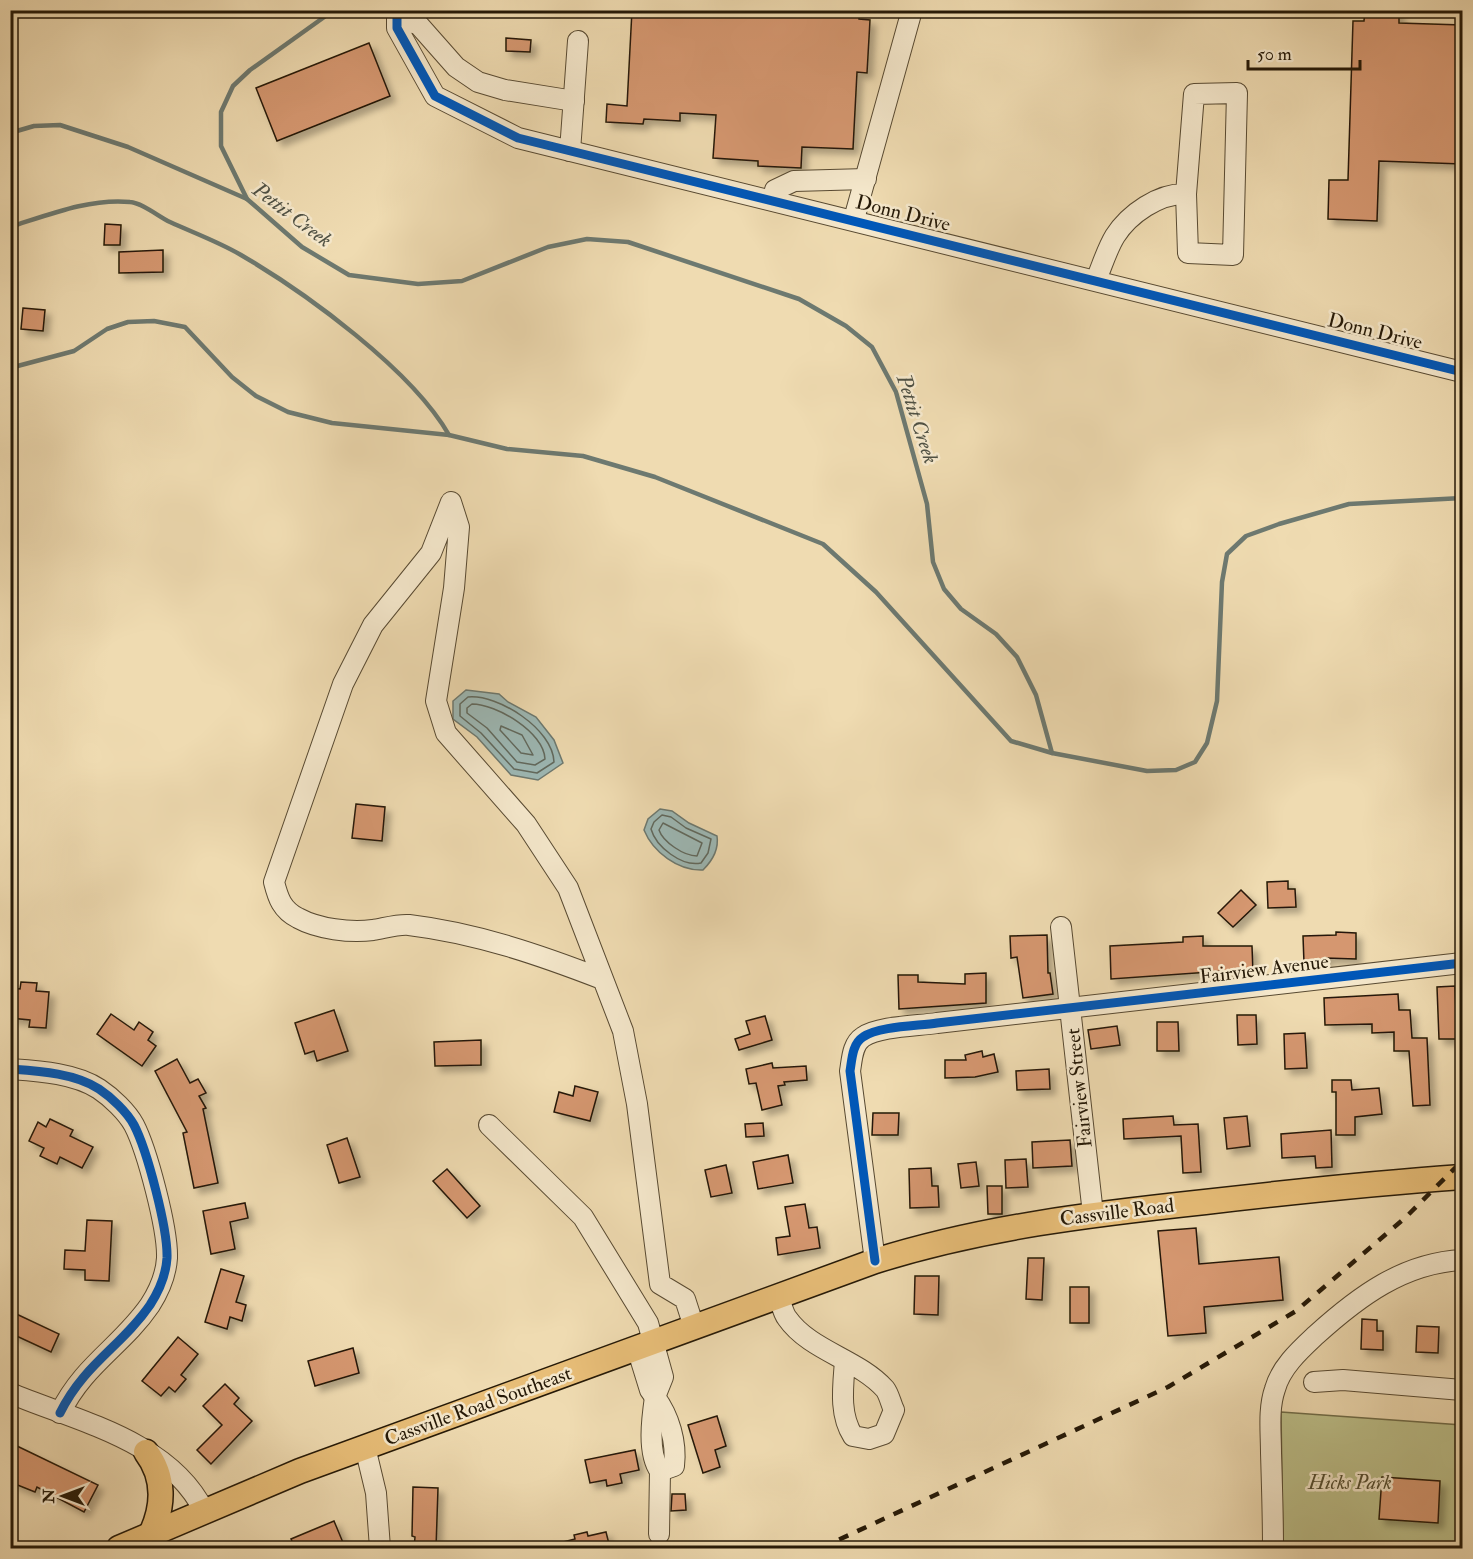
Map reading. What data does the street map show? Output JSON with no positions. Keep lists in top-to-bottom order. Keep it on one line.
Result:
{"streets":{"main road":["Cassville Road","Cassville Road Southeast"],"street":["Donn Drive","Fairview Avenue","Fairview Street"]},"crossings":[["Fairview Avenue","Fairview Street"],["Fairview Avenue","Cassville Road"],["Fairview Street","Cassville Road"],["Cassville Road","Cassville Road Southeast"]],"water":["Pettit Creek"],"parks":["Hicks Park"],"scale_bar":"50 m","north":"left"}
